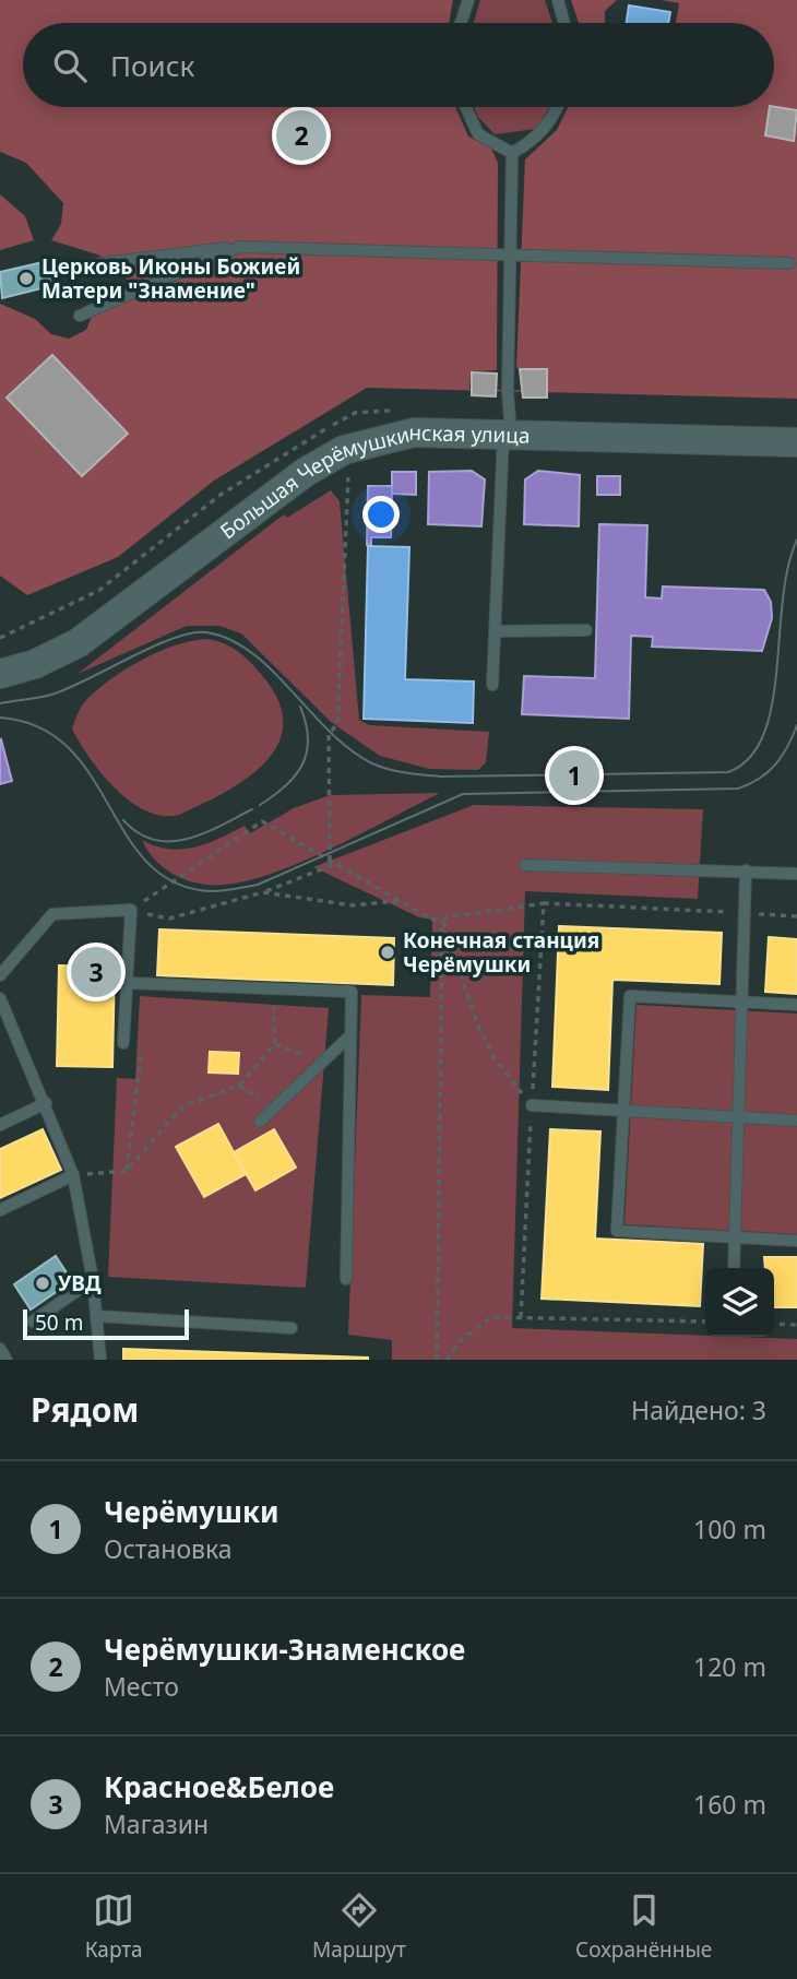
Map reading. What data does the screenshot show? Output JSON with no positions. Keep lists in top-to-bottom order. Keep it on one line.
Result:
{"streets":{"street":["Большая Черёмушкинская улица"]},"places":["Церковь Иконы Божией Матери \"Знамение\"","Конечная станция Черёмушки","УВД"],"scale_bar":"50 m","page":{"search":"Поиск","pins":["2","1","3"],"scale":"50 m","heading":["Рядом","Найдено: 3"],"list":[{"mark":"1","name":"Черёмушки","note":"Остановка","value":"100 m"},{"mark":"2","name":"Черёмушки-Знаменское","note":"Место","value":"120 m"},{"mark":"3","name":"Красное&Белое","note":"Магазин","value":"160 m"}],"nav":["Карта","Маршрут","Сохранённые"]}}
